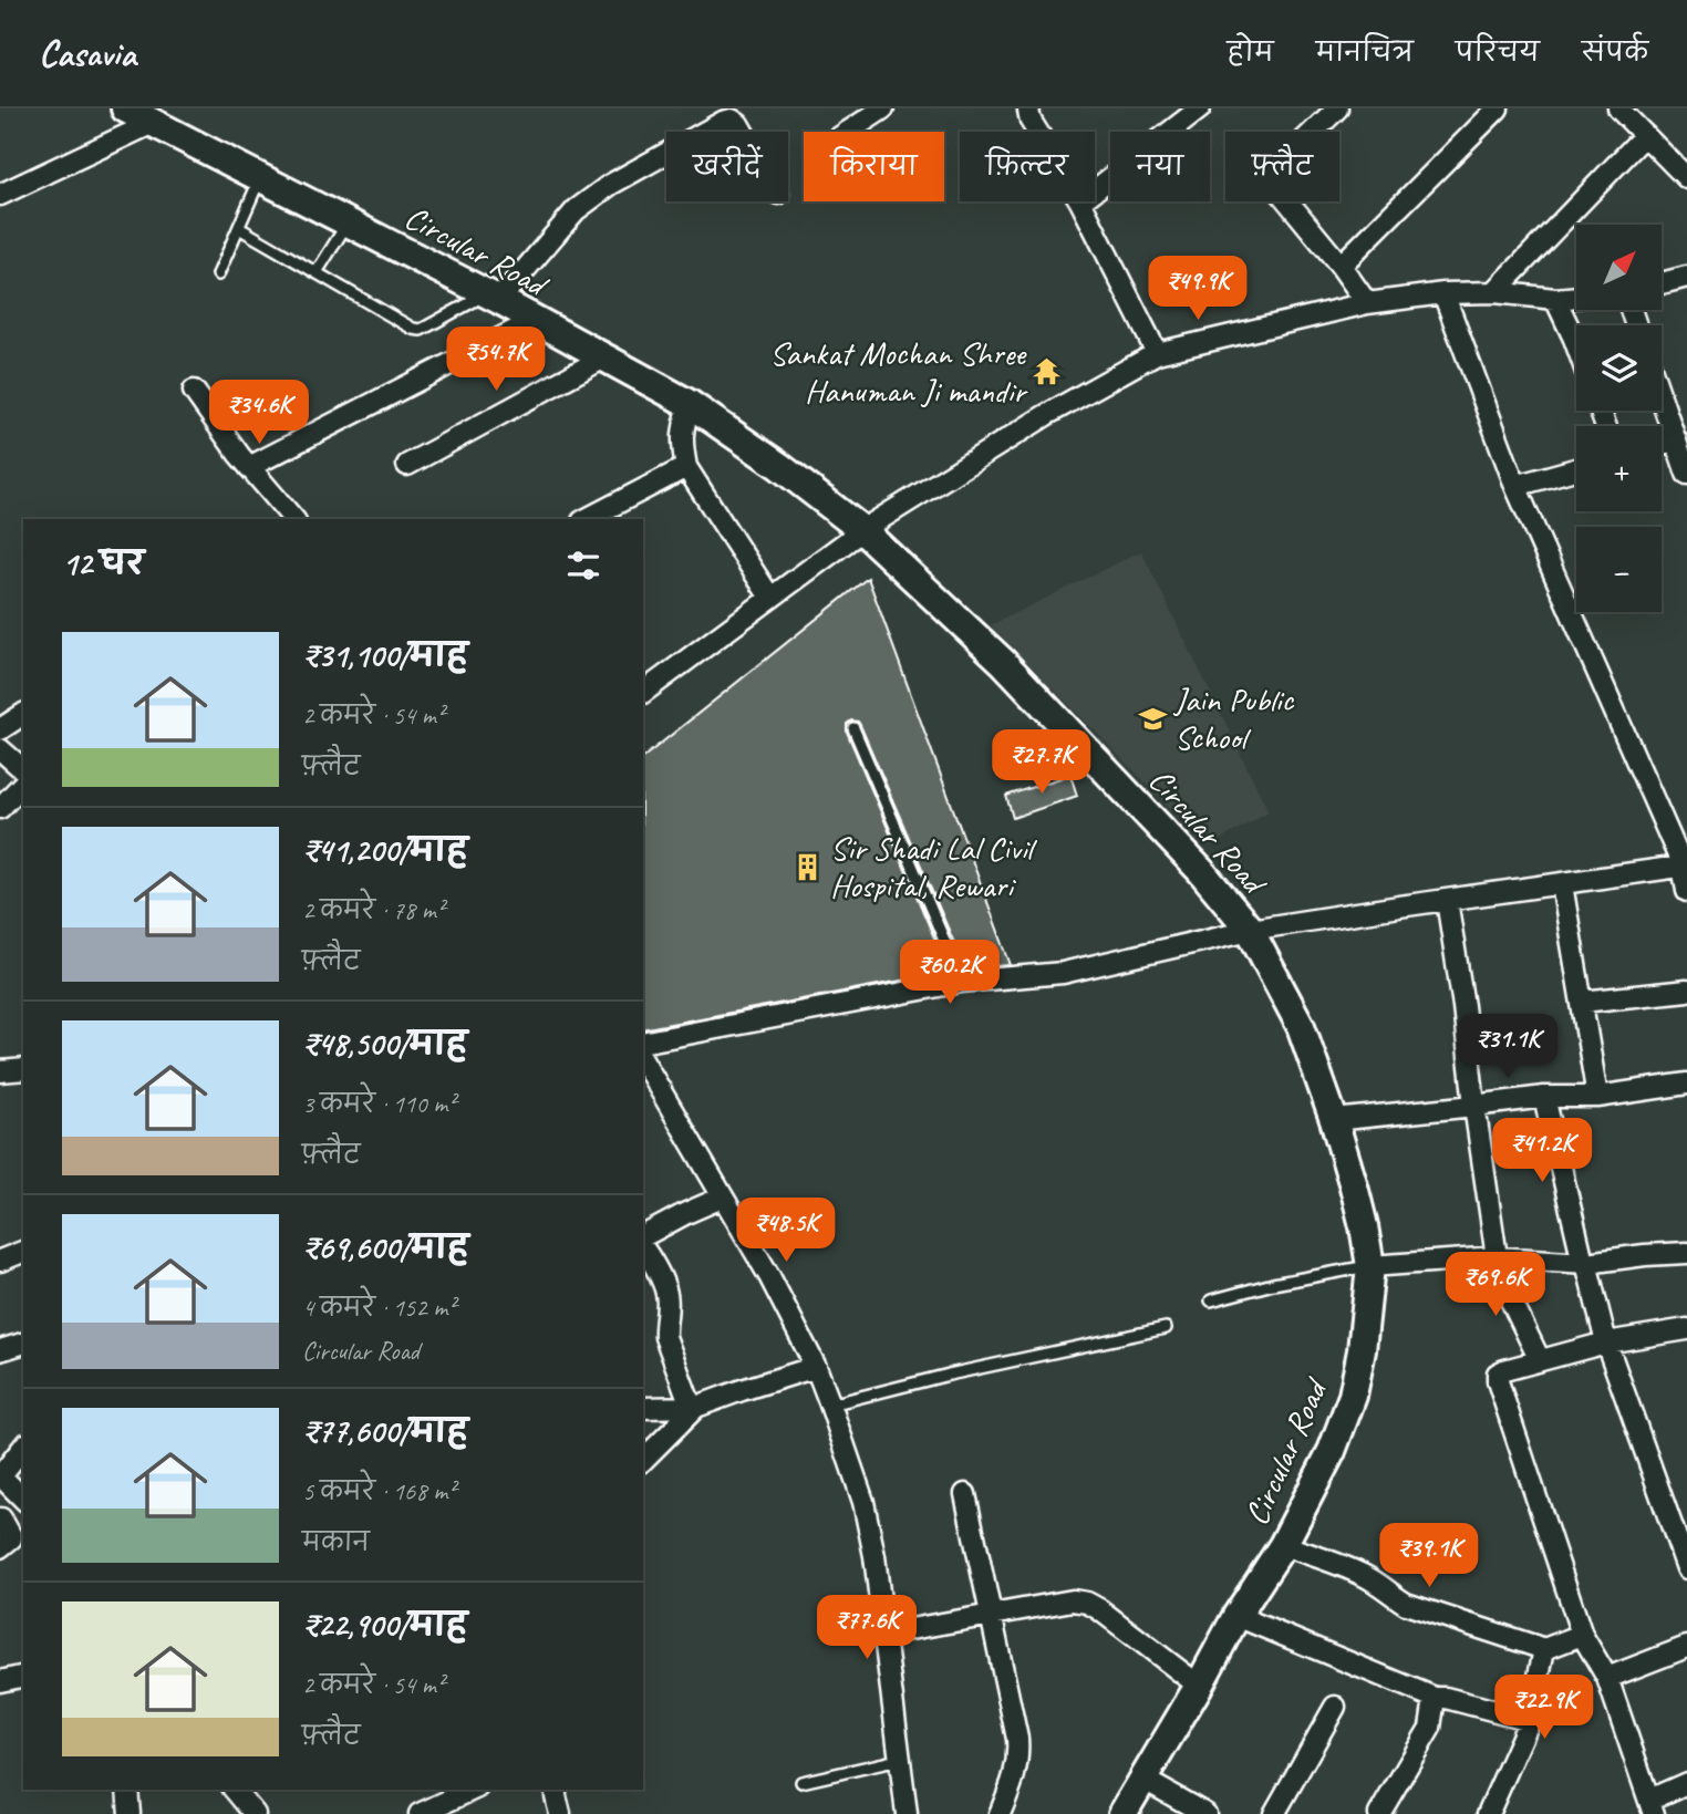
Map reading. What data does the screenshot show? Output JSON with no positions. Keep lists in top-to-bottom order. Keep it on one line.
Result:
{"streets":{"main road":["Circular Road"]},"places":{"temple":["Sankat Mochan Shree Hanuman Ji mandir"],"school or university":["Jain Public School"],"building":["Sir Shadi Lal Civil Hospital, Rewari"]},"north":"top right","page":{"header":"Casavia","nav":["होम","मानचित्र","परिचय","संपर्क"],"chip":["खरीदें","किराया","फ़िल्टर","नया","फ़्लैट"],"map_buttons":["+","−"],"price":["₹49.9K","₹54.7K","₹34.6K","₹27.7K","₹60.2K","₹31.1K","₹41.2K","₹48.5K","₹69.6K","₹39.1K","₹77.6K","₹22.9K"],"heading":"12 घर","list":[{"name":"₹31,100/माह","note":"2 कमरे · 54 m² · फ़्लैट"},{"name":"₹41,200/माह","note":"2 कमरे · 78 m² · फ़्लैट"},{"name":"₹48,500/माह","note":"3 कमरे · 110 m² · फ़्लैट"},{"name":"₹69,600/माह","note":"4 कमरे · 152 m² · Circular Road"},{"name":"₹77,600/माह","note":"5 कमरे · 168 m² · मकान"},{"name":"₹22,900/माह","note":"2 कमरे · 54 m² · फ़्लैट"}]}}
